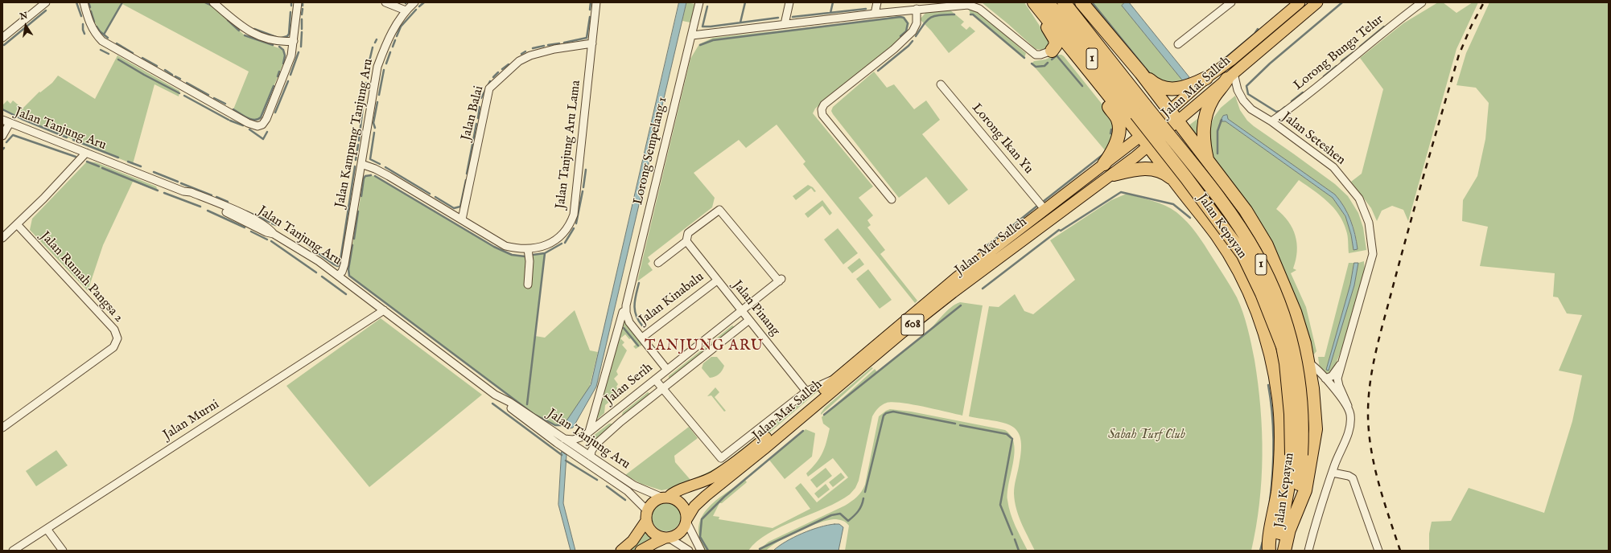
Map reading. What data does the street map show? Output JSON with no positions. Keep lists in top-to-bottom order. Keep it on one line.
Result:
{"streets":{"highway":["1","Jalan Kepayan"],"main road":["Jalan Mat Salleh","608"],"street":["Lorong Bunga Telur","Jalan Balai","Jalan Tanjung Aru","Jalan Kampung Tanjung Aru","Lorong Ikan Yu","Jalan Seteshen","Jalan Tanjung Aru Lama","Lorong Sempelang 1","Jalan Rumah Pangsa 2","Jalan Kinabalu","Jalan Pinang","Jalan Serih","Jalan Murni"]},"crossings":[["Lorong Bunga Telur","Jalan Seteshen"],["Jalan Mat Salleh","Jalan Tanjung Aru"],["Jalan Mat Salleh","Lorong Ikan Yu"],["Jalan Mat Salleh","Jalan Seteshen"],["Jalan Mat Salleh","608"],["Jalan Balai","Jalan Tanjung Aru Lama"],["Jalan Tanjung Aru","Jalan Kampung Tanjung Aru"],["Jalan Tanjung Aru","Lorong Sempelang 1"],["Jalan Tanjung Aru","608"],["Jalan Tanjung Aru","Jalan Serih"],["Jalan Tanjung Aru","Jalan Murni"],["Jalan Kampung Tanjung Aru","Jalan Tanjung Aru Lama"],["Lorong Sempelang 1","Jalan Serih"],["Jalan Kinabalu","Jalan Pinang"],["Jalan Pinang","Jalan Serih"]],"districts":["TANJUNG ARU"],"parks":["Sabah Turf Club"],"north":"top"}
